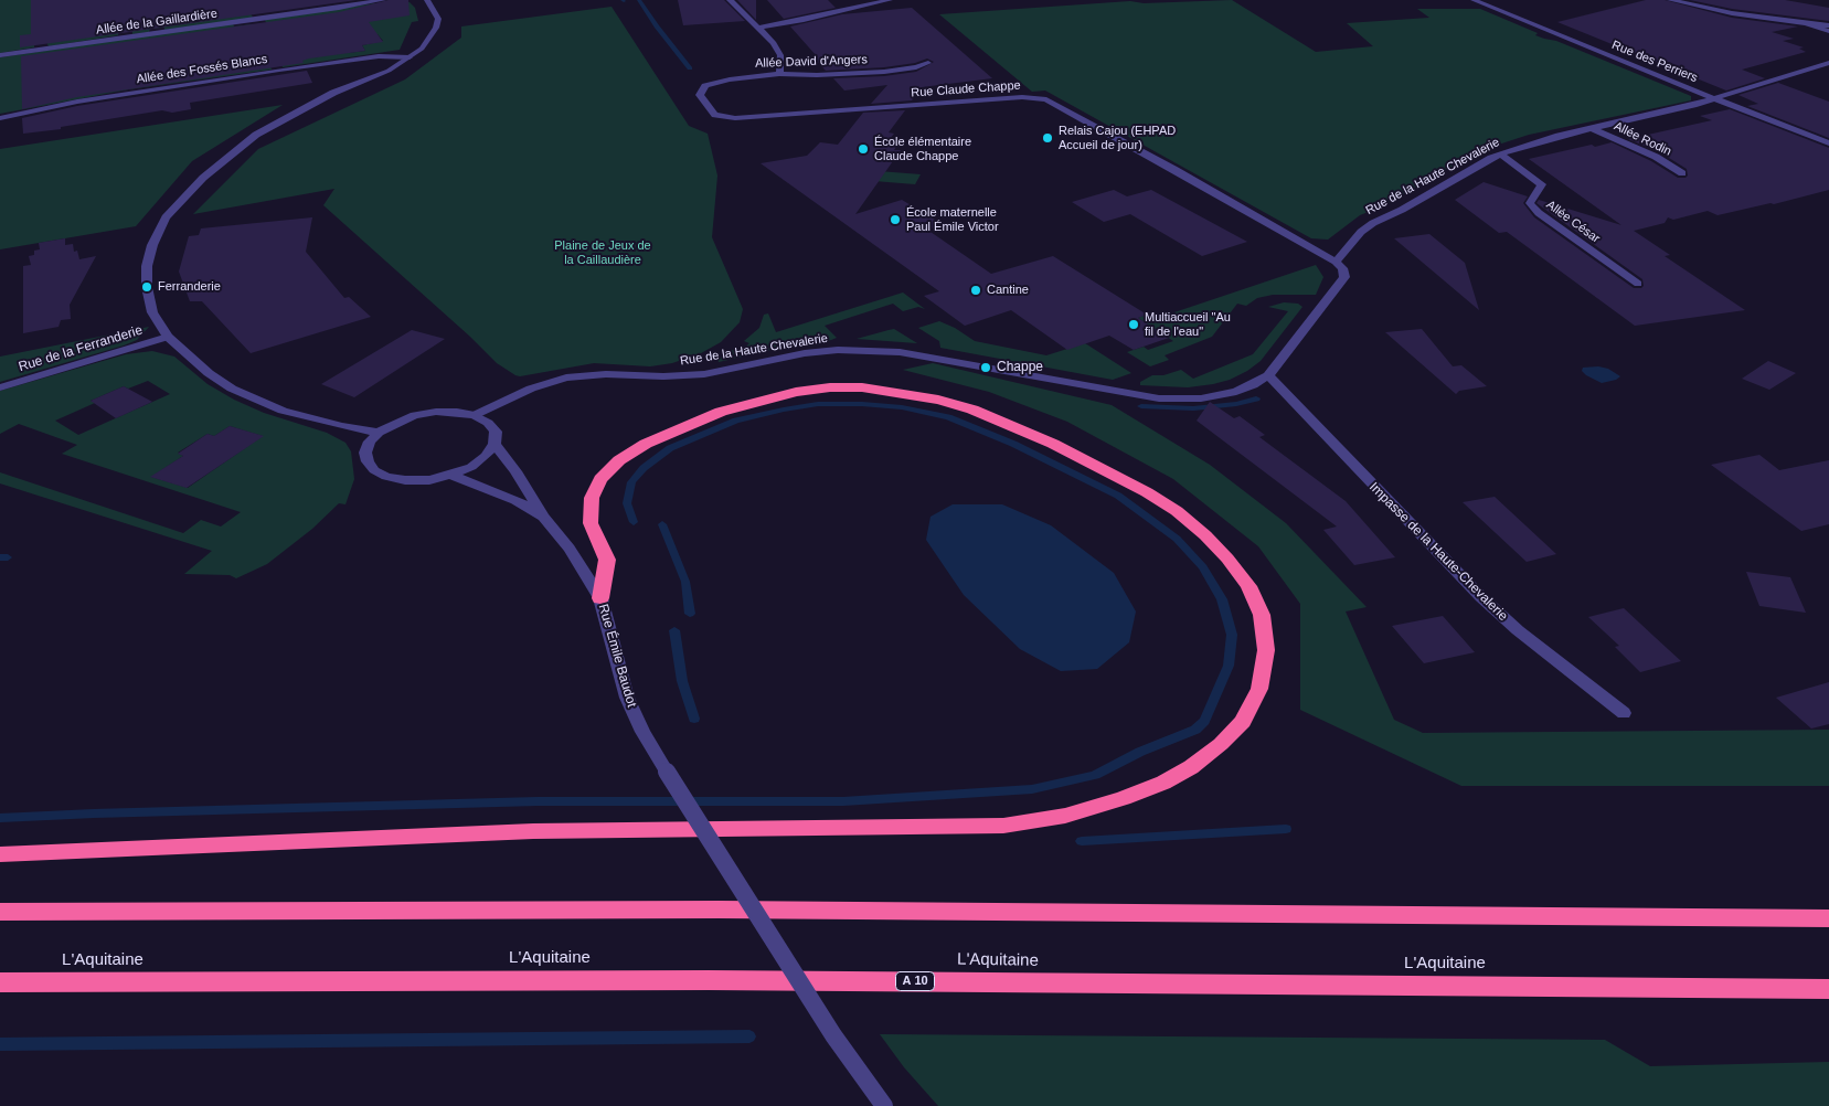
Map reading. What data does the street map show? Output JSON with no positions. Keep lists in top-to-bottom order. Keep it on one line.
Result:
{"streets":{"highway":["L'Aquitaine","A 10"],"street":["Allée de la Gaillardière","Allée David d'Angers","Rue des Perriers","Allée des Fossés Blancs","Rue Claude Chappe","Allée Rodin","Rue de la Haute Chevalerie","Allée César","Rue de la Ferranderie","Impasse de la Haute-Chevalerie","Rue Émile Baudot"]},"crossings":[["Allée David d'Angers","Rue Claude Chappe"],["Rue des Perriers","Rue de la Haute Chevalerie"],["Rue Claude Chappe","Rue de la Haute Chevalerie"],["Allée Rodin","Rue de la Haute Chevalerie"],["Rue de la Haute Chevalerie","Allée César"],["Rue de la Haute Chevalerie","Impasse de la Haute-Chevalerie"],["Rue de la Haute Chevalerie","Rue Émile Baudot"]],"parks":["Plaine de Jeux de la Caillaudière"],"places":["Relais Cajou (EHPAD Accueil de jour)","École élémentaire Claude Chappe","École maternelle Paul Émile Victor","Ferranderie","Cantine","Multiaccueil \"Au fil de l'eau\"","Chappe"]}
